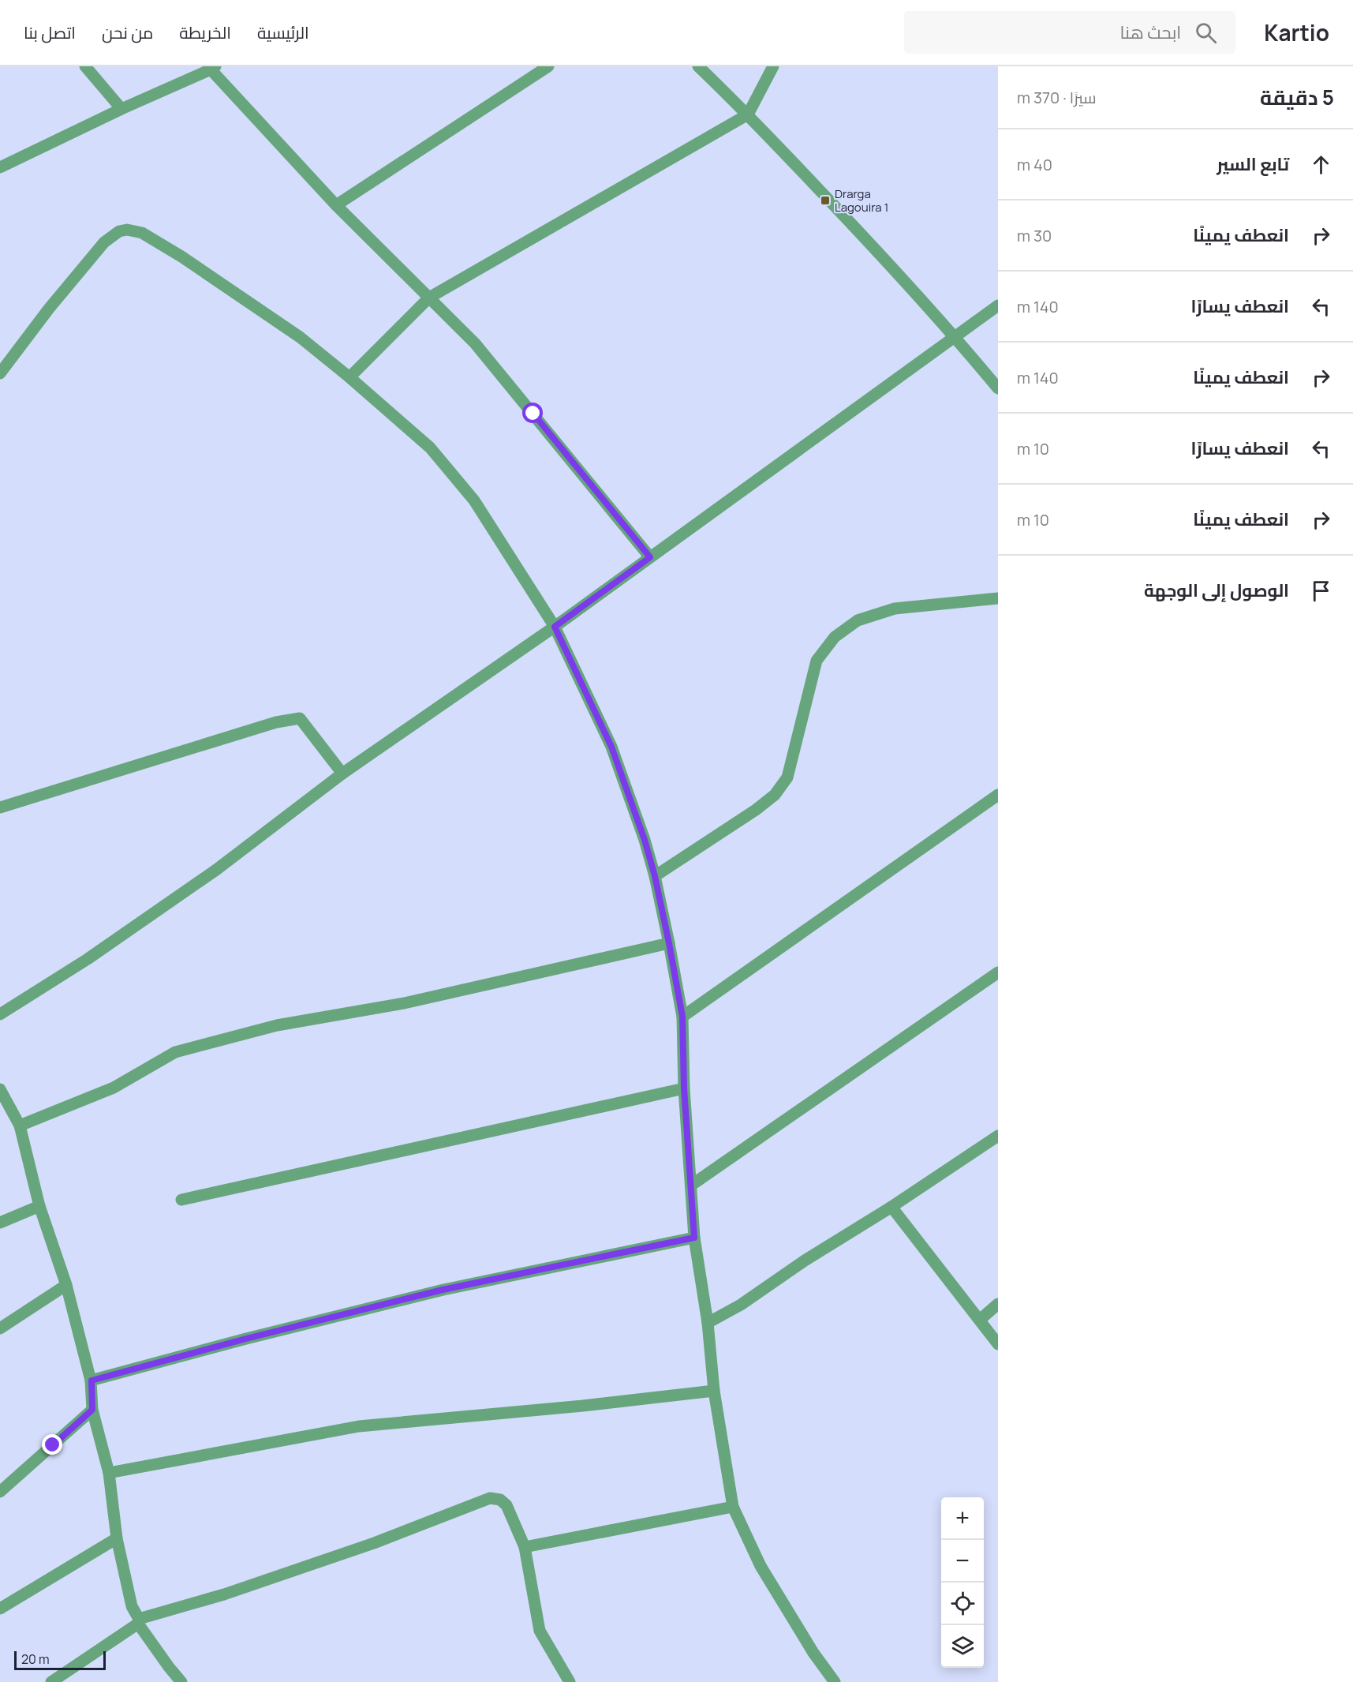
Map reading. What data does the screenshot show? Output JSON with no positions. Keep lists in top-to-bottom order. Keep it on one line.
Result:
{"places":{"transit":["Drarga Lagouira 1"]},"scale_bar":"20 m","page":{"header":"Kartio","search":"ابحث هنا","nav":["الرئيسية","الخريطة","من نحن","اتصل بنا"],"heading":["5 دقيقة","سيرًا · 370 m"],"list":[["تابع السير","40 m"],["انعطف يمينًا","30 m"],["انعطف يسارًا","140 m"],["انعطف يمينًا","140 m"],["انعطف يسارًا","10 m"],["انعطف يمينًا","10 m"],"الوصول إلى الوجهة"],"map_buttons":["+","−"],"scale":"20 m"}}
